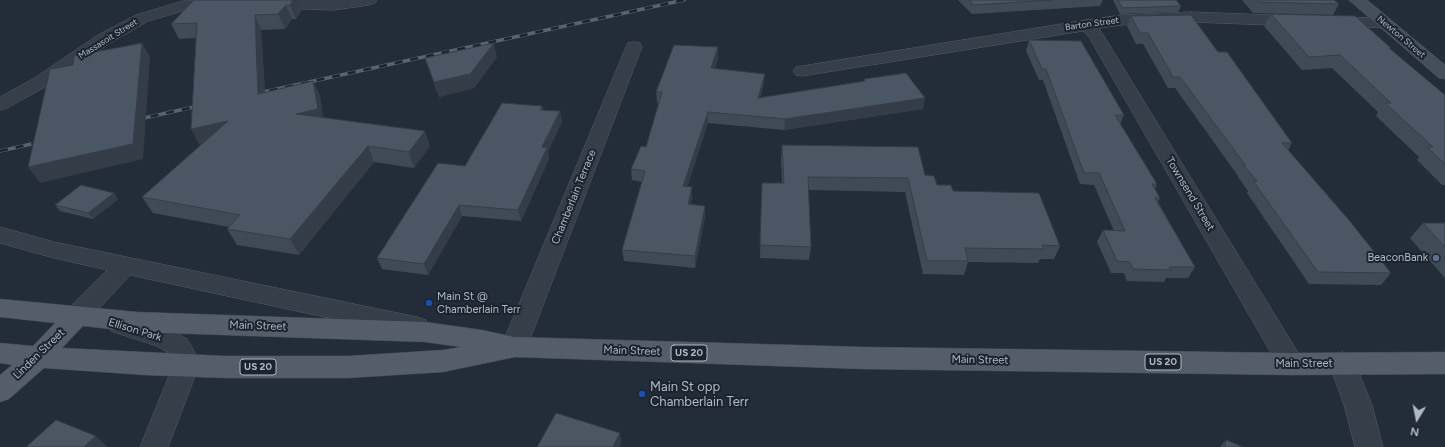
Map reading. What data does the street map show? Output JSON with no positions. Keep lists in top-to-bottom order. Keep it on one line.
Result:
{"streets":{"main road":["Newton Street","Main Street","US 20","Linden Street"],"street":["Barton Street","Massasoit Street","Townsend Street","Chamberlain Terrace","Ellison Park"]},"crossings":[["Barton Street","Newton Street"],["Barton Street","Townsend Street"],["Townsend Street","Main Street"],["Chamberlain Terrace","Main Street"],["Main Street","Ellison Park"],["Main Street","Linden Street"],["Ellison Park","Linden Street"]],"places":["BeaconBank","Main St @ Chamberlain Terr","Main St opp Chamberlain Terr"],"north":"bottom"}
